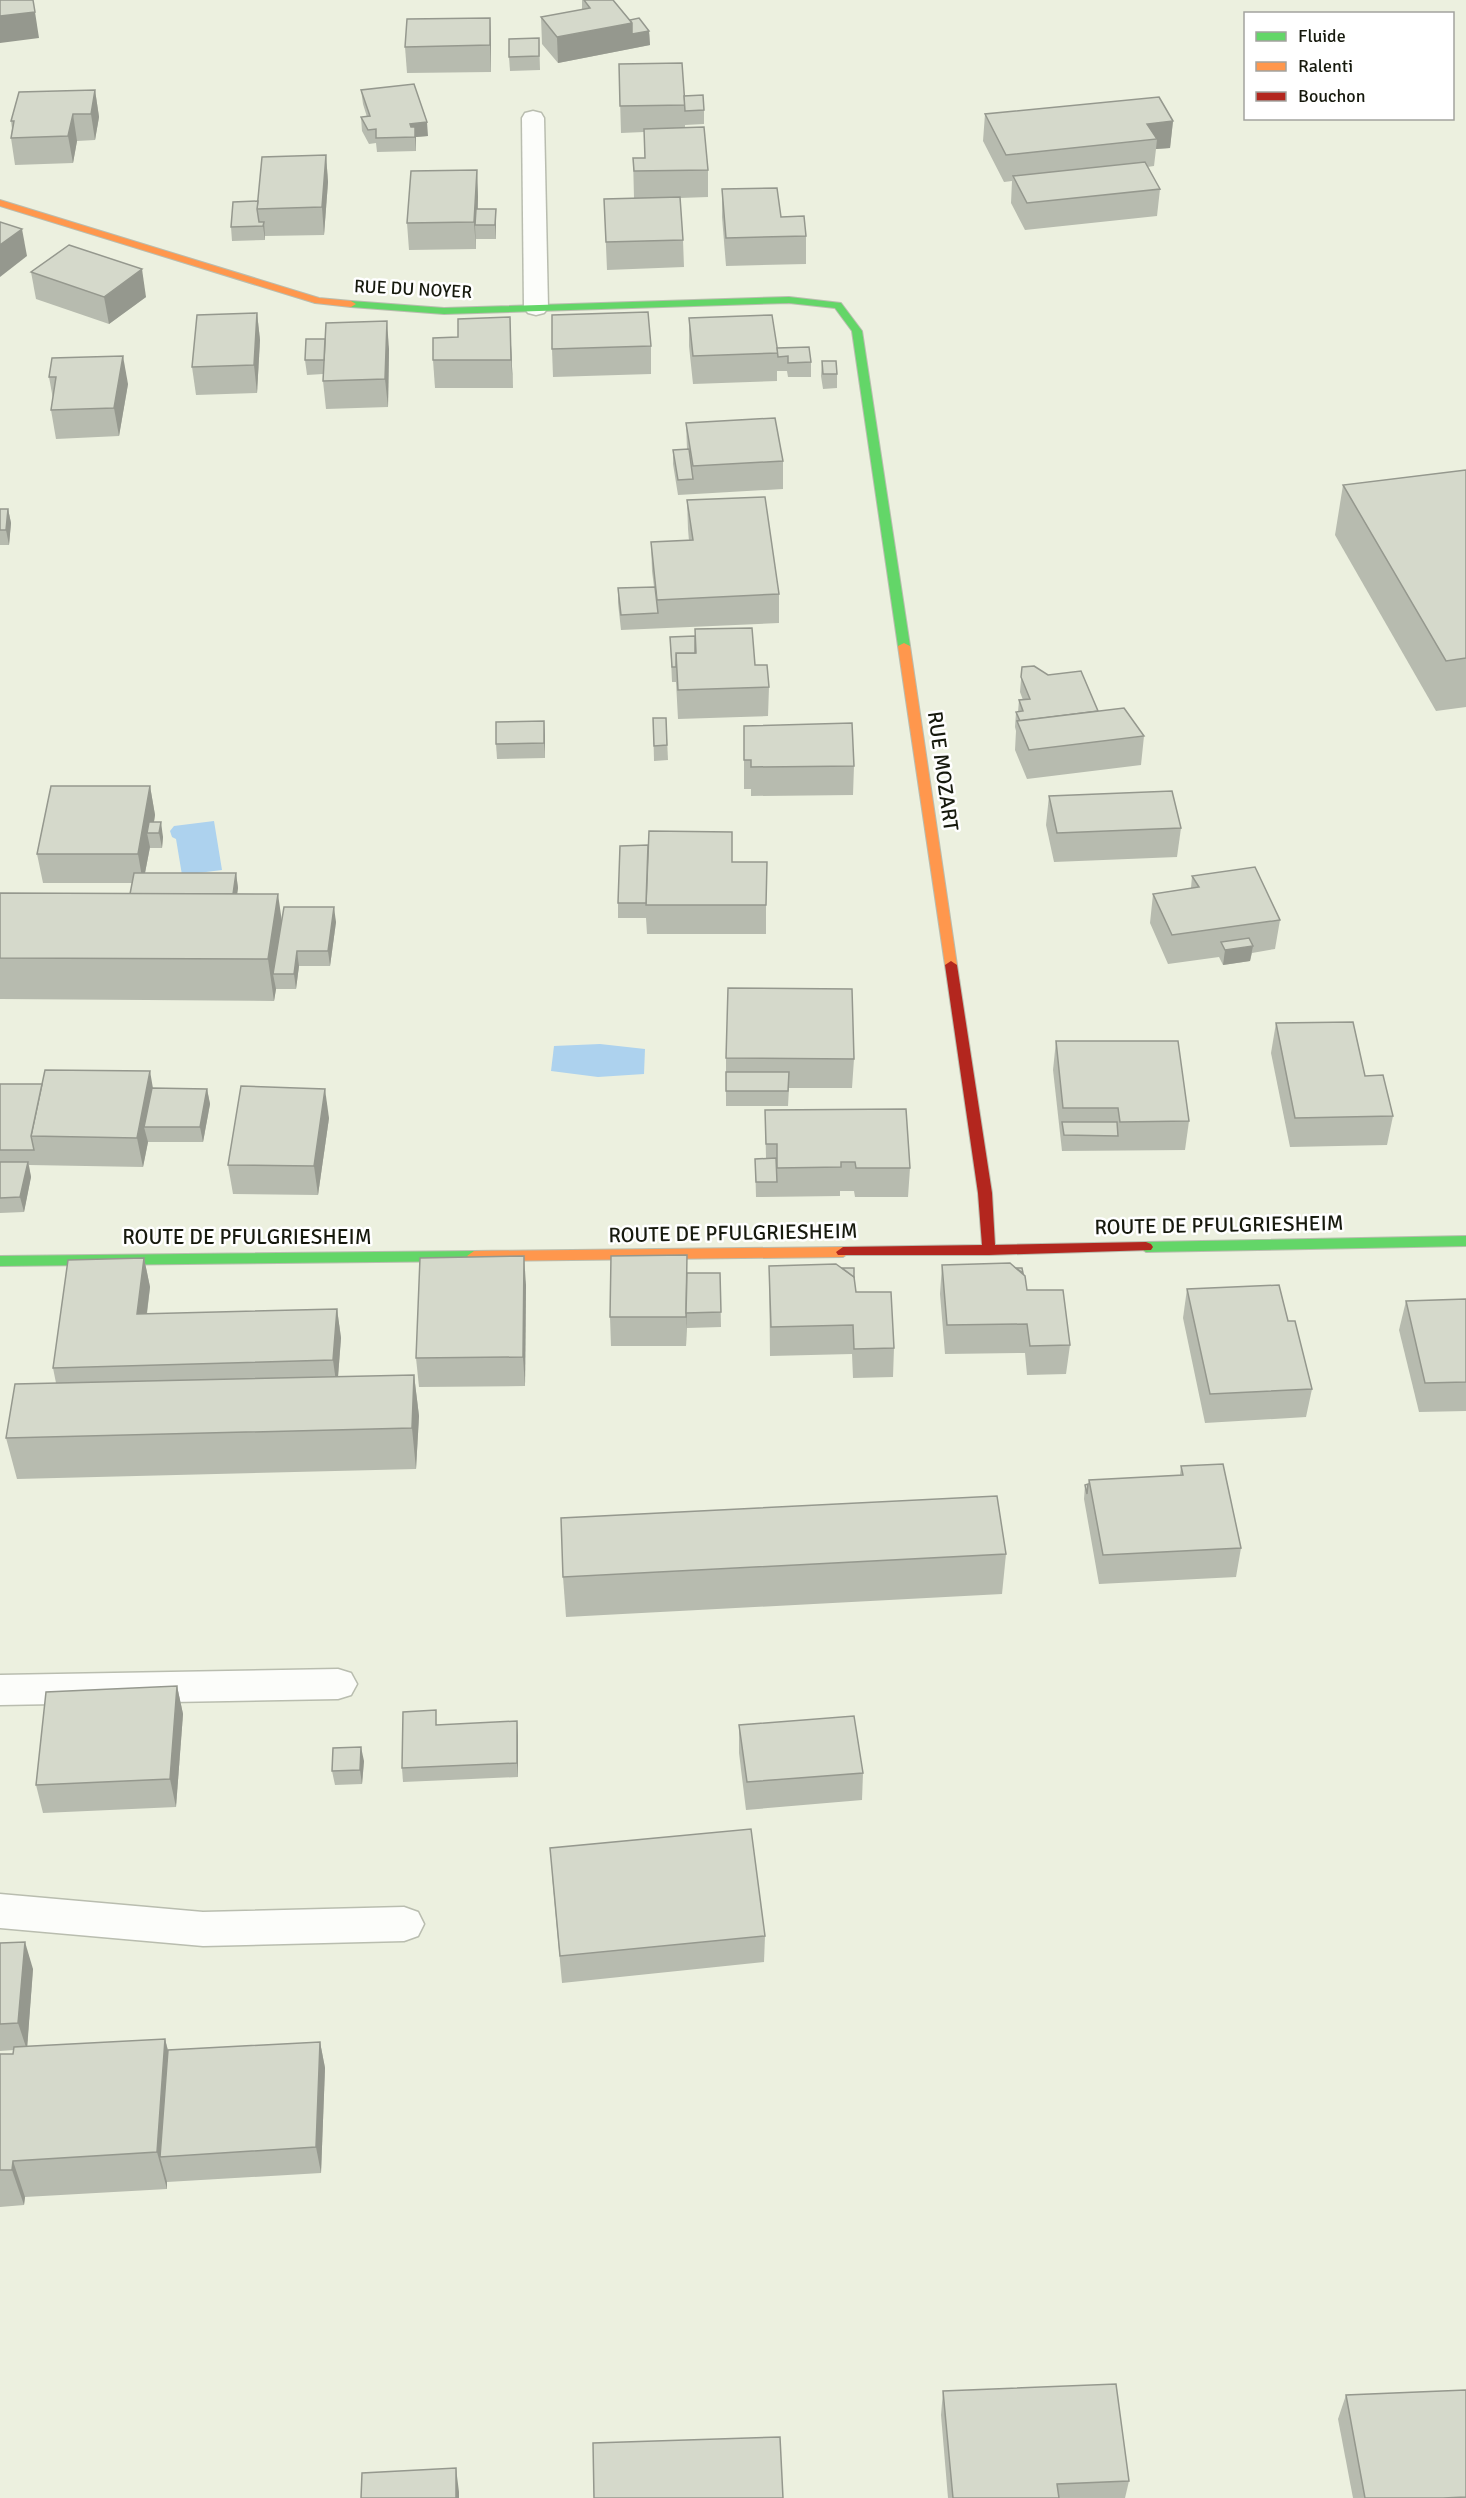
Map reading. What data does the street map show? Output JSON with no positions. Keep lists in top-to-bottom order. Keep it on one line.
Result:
{"streets":{"street":["RUE DU NOYER","RUE MOZART","ROUTE DE PFULGRIESHEIM"]},"crossings":[["RUE DU NOYER","RUE MOZART"],["RUE MOZART","ROUTE DE PFULGRIESHEIM"]],"legend":["Fluide","Ralenti","Bouchon"]}
